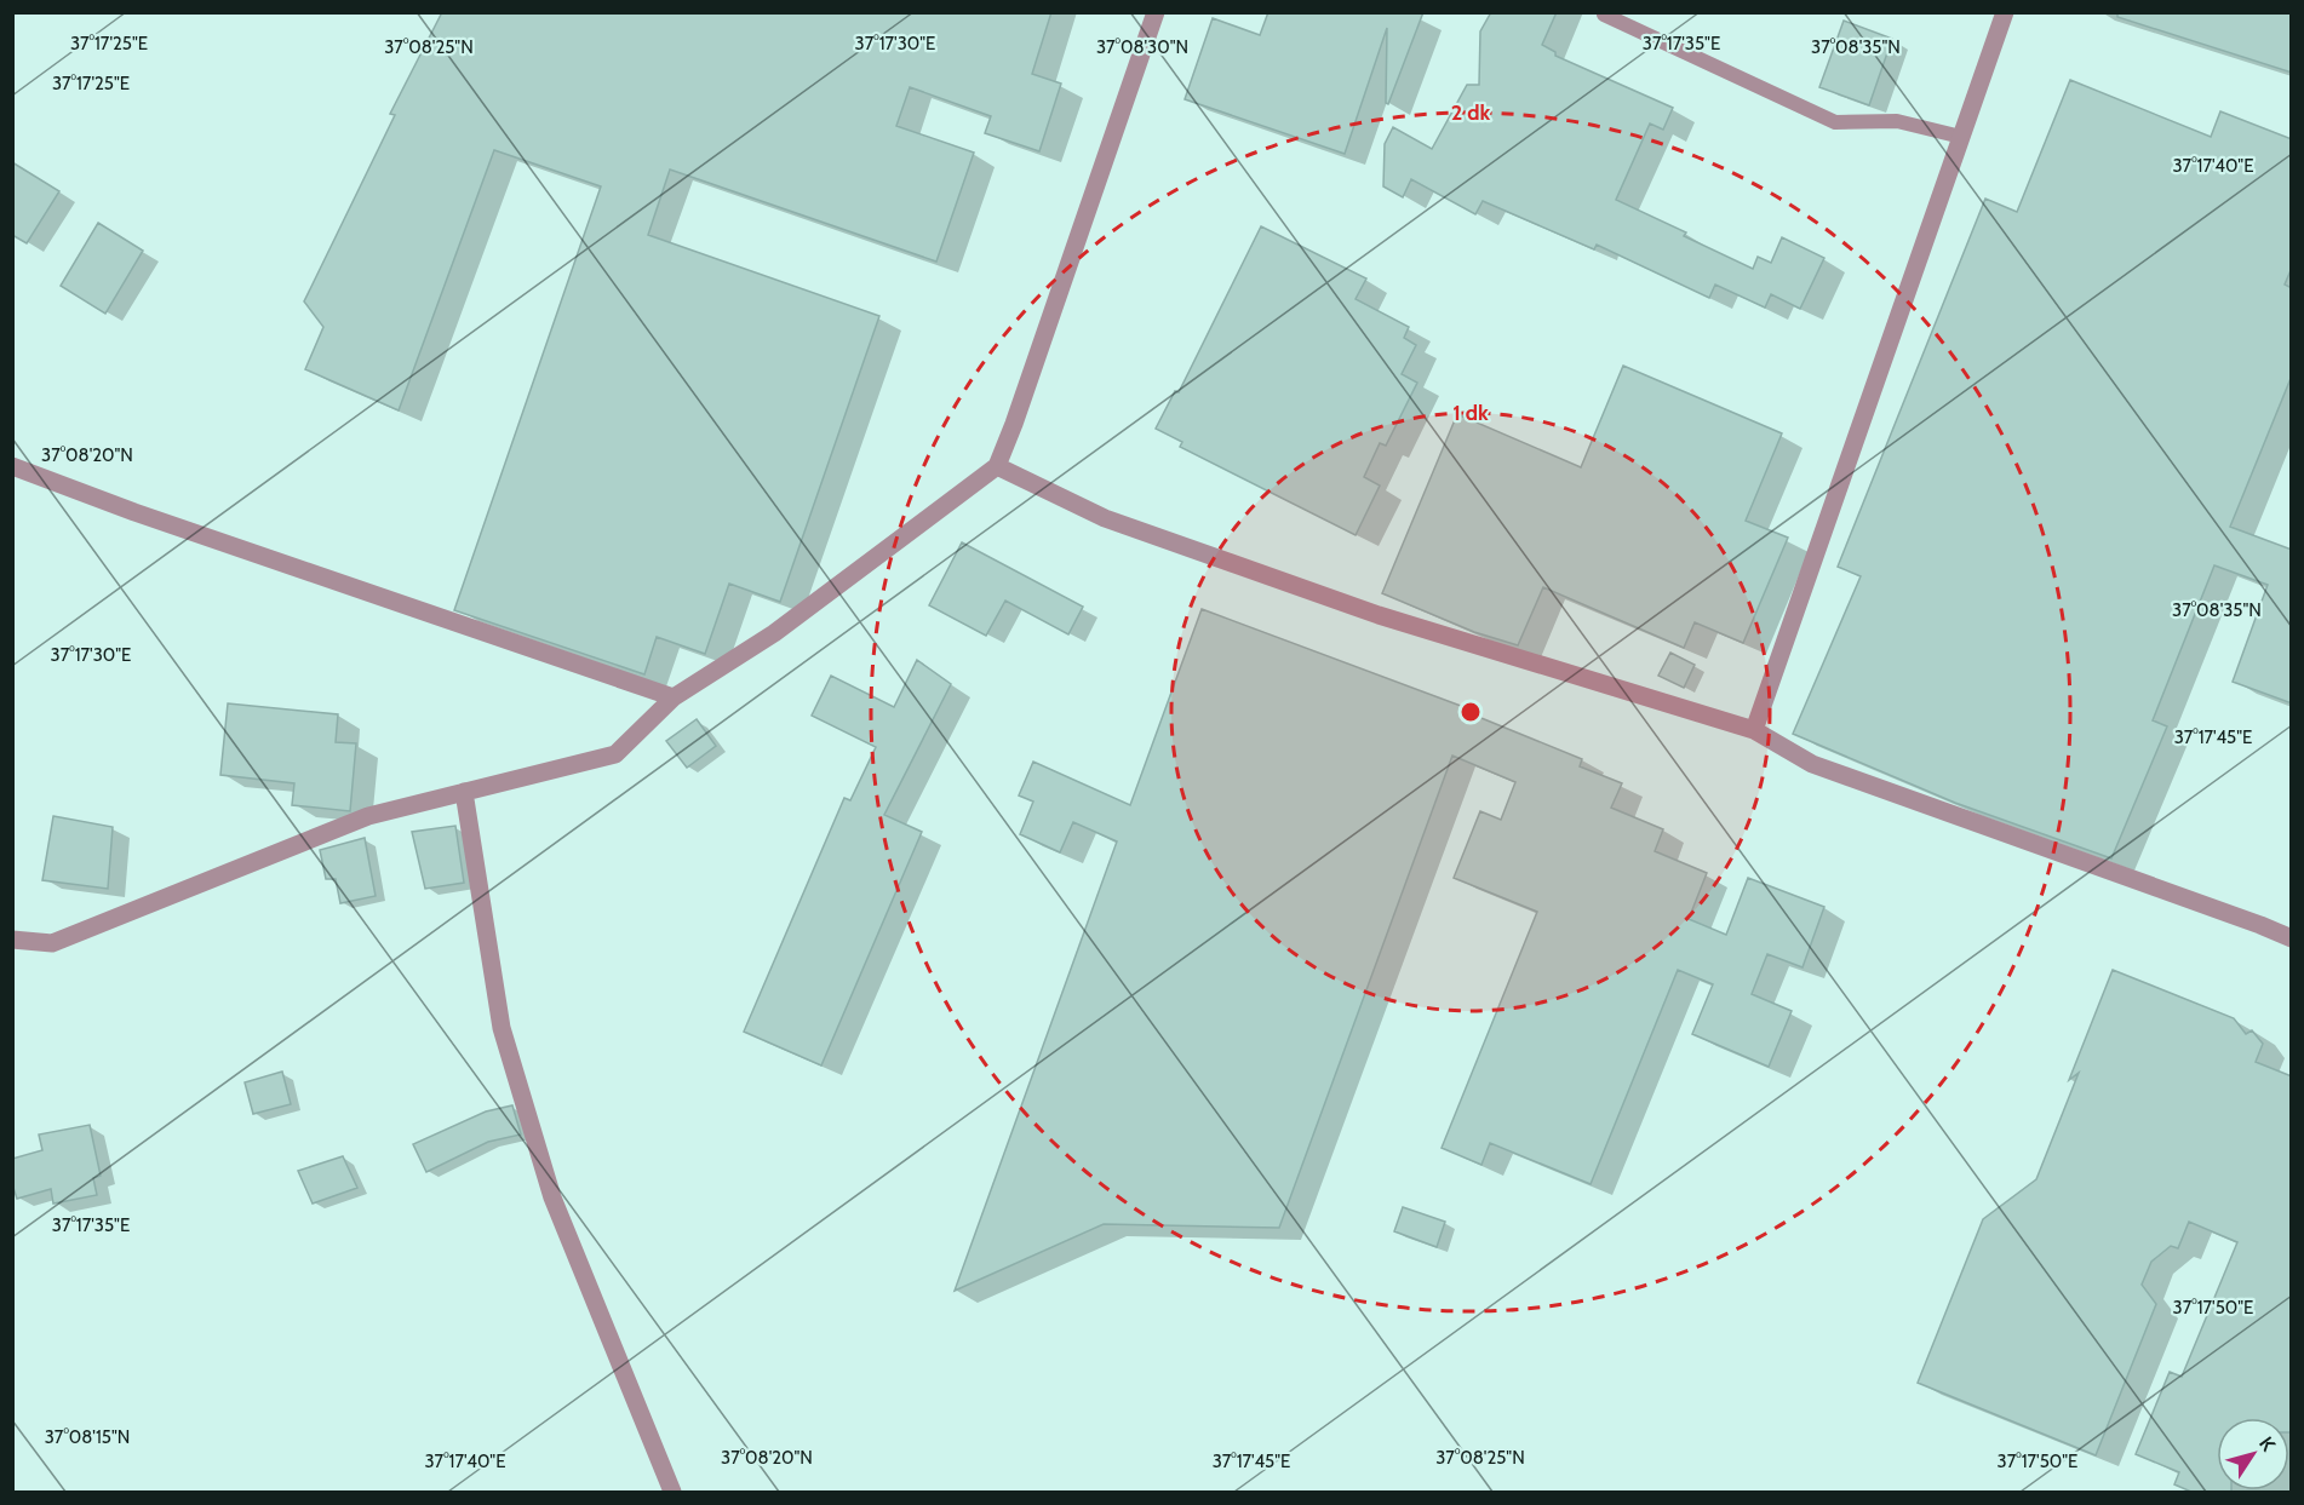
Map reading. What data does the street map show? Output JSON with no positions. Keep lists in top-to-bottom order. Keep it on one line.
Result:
{"north":"top right","coordinates":["37°17'25\"E","37°17'30\"E","37°17'35\"E","37°08'25\"N","37°08'30\"N","37°08'35\"N","37°17'40\"E","37°08'20\"N","37°17'45\"E","37°17'50\"E","37°08'15\"N"],"rings":["2 dk","1 dk"]}
